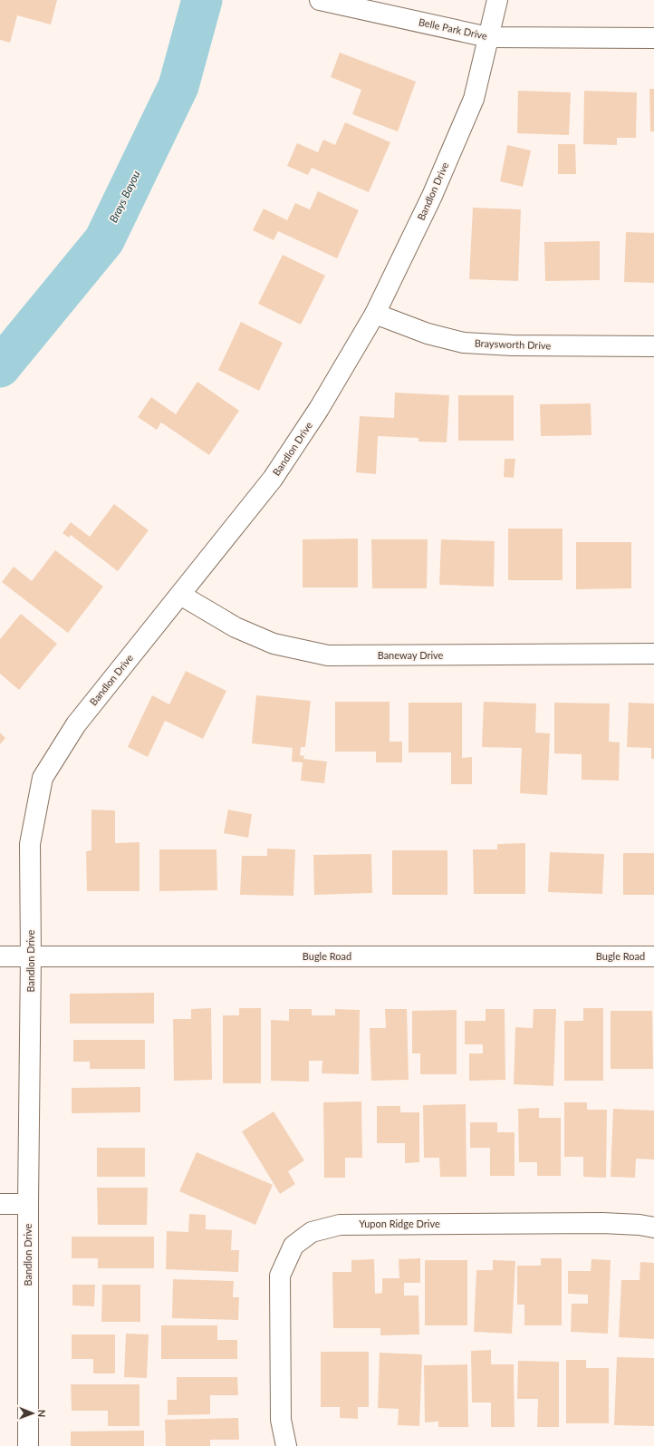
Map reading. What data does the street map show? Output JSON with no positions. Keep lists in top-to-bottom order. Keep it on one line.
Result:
{"streets":{"street":["Belle Park Drive","Bandlon Drive","Braysworth Drive","Baneway Drive","Bugle Road","Yupon Ridge Drive"]},"crossings":[["Belle Park Drive","Bandlon Drive"],["Bandlon Drive","Braysworth Drive"],["Bandlon Drive","Baneway Drive"],["Bandlon Drive","Bugle Road"]],"water":["Brays Bayou"],"north":"right"}
